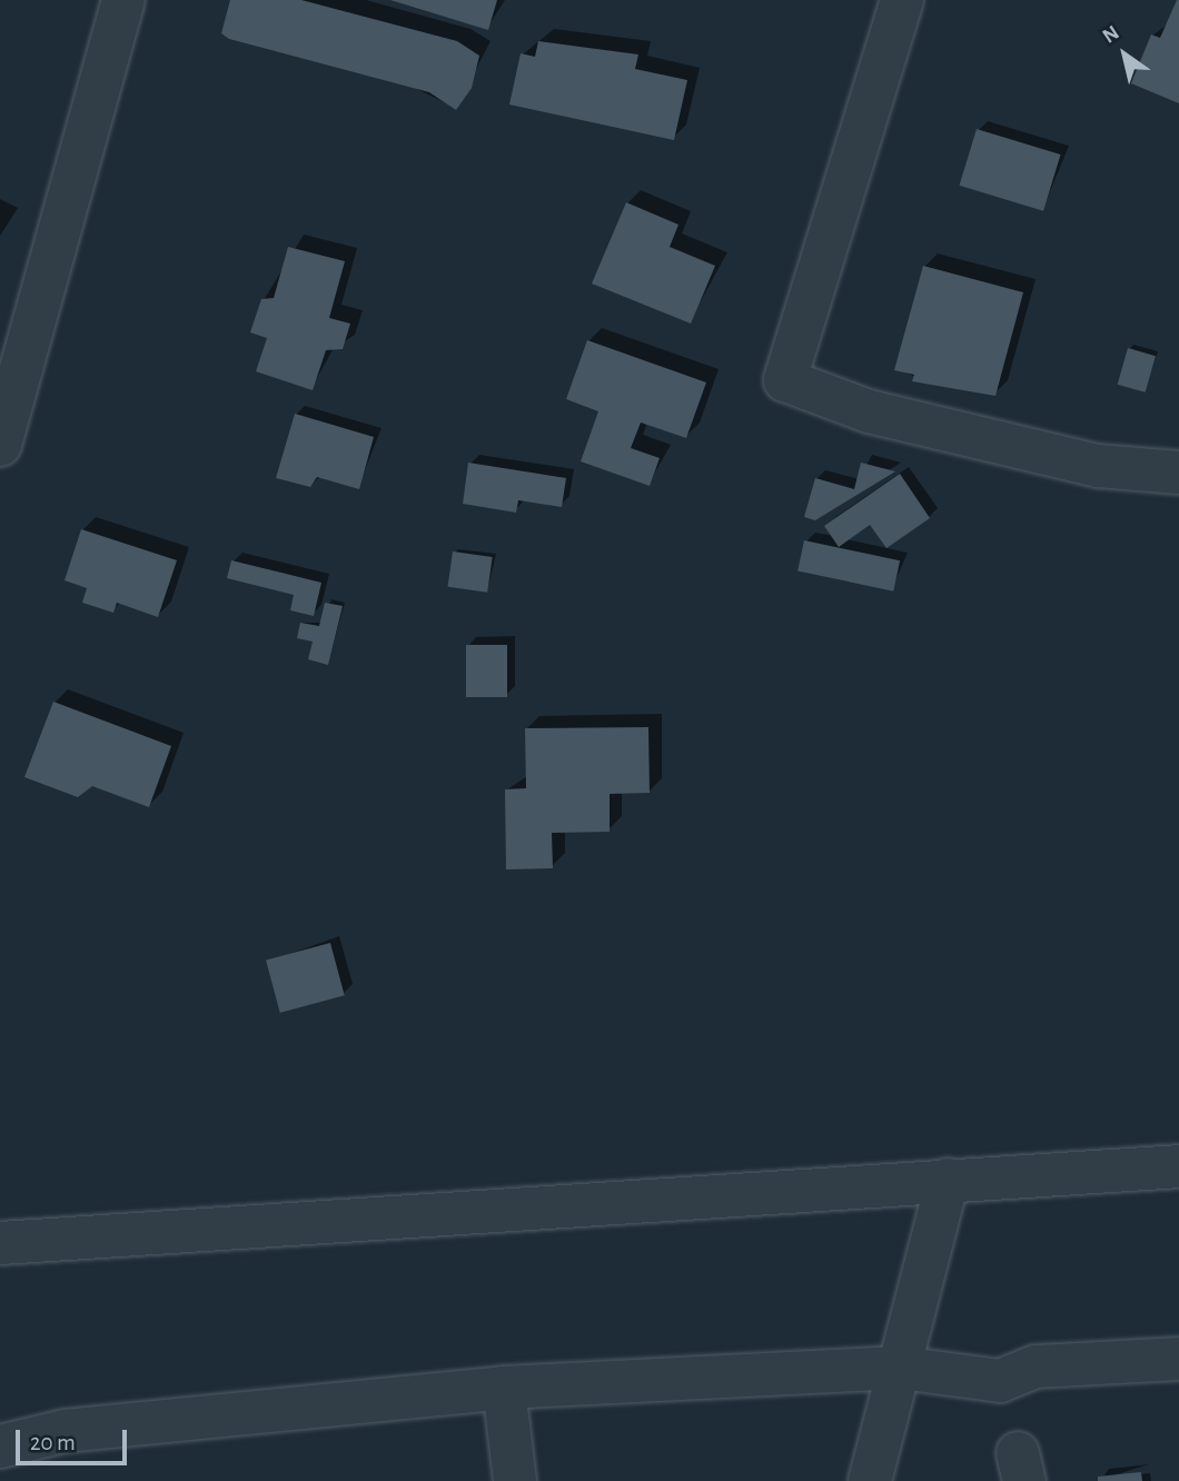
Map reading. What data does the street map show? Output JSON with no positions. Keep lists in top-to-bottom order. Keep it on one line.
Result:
{"scale_bar":"20 m","north":"top left"}
